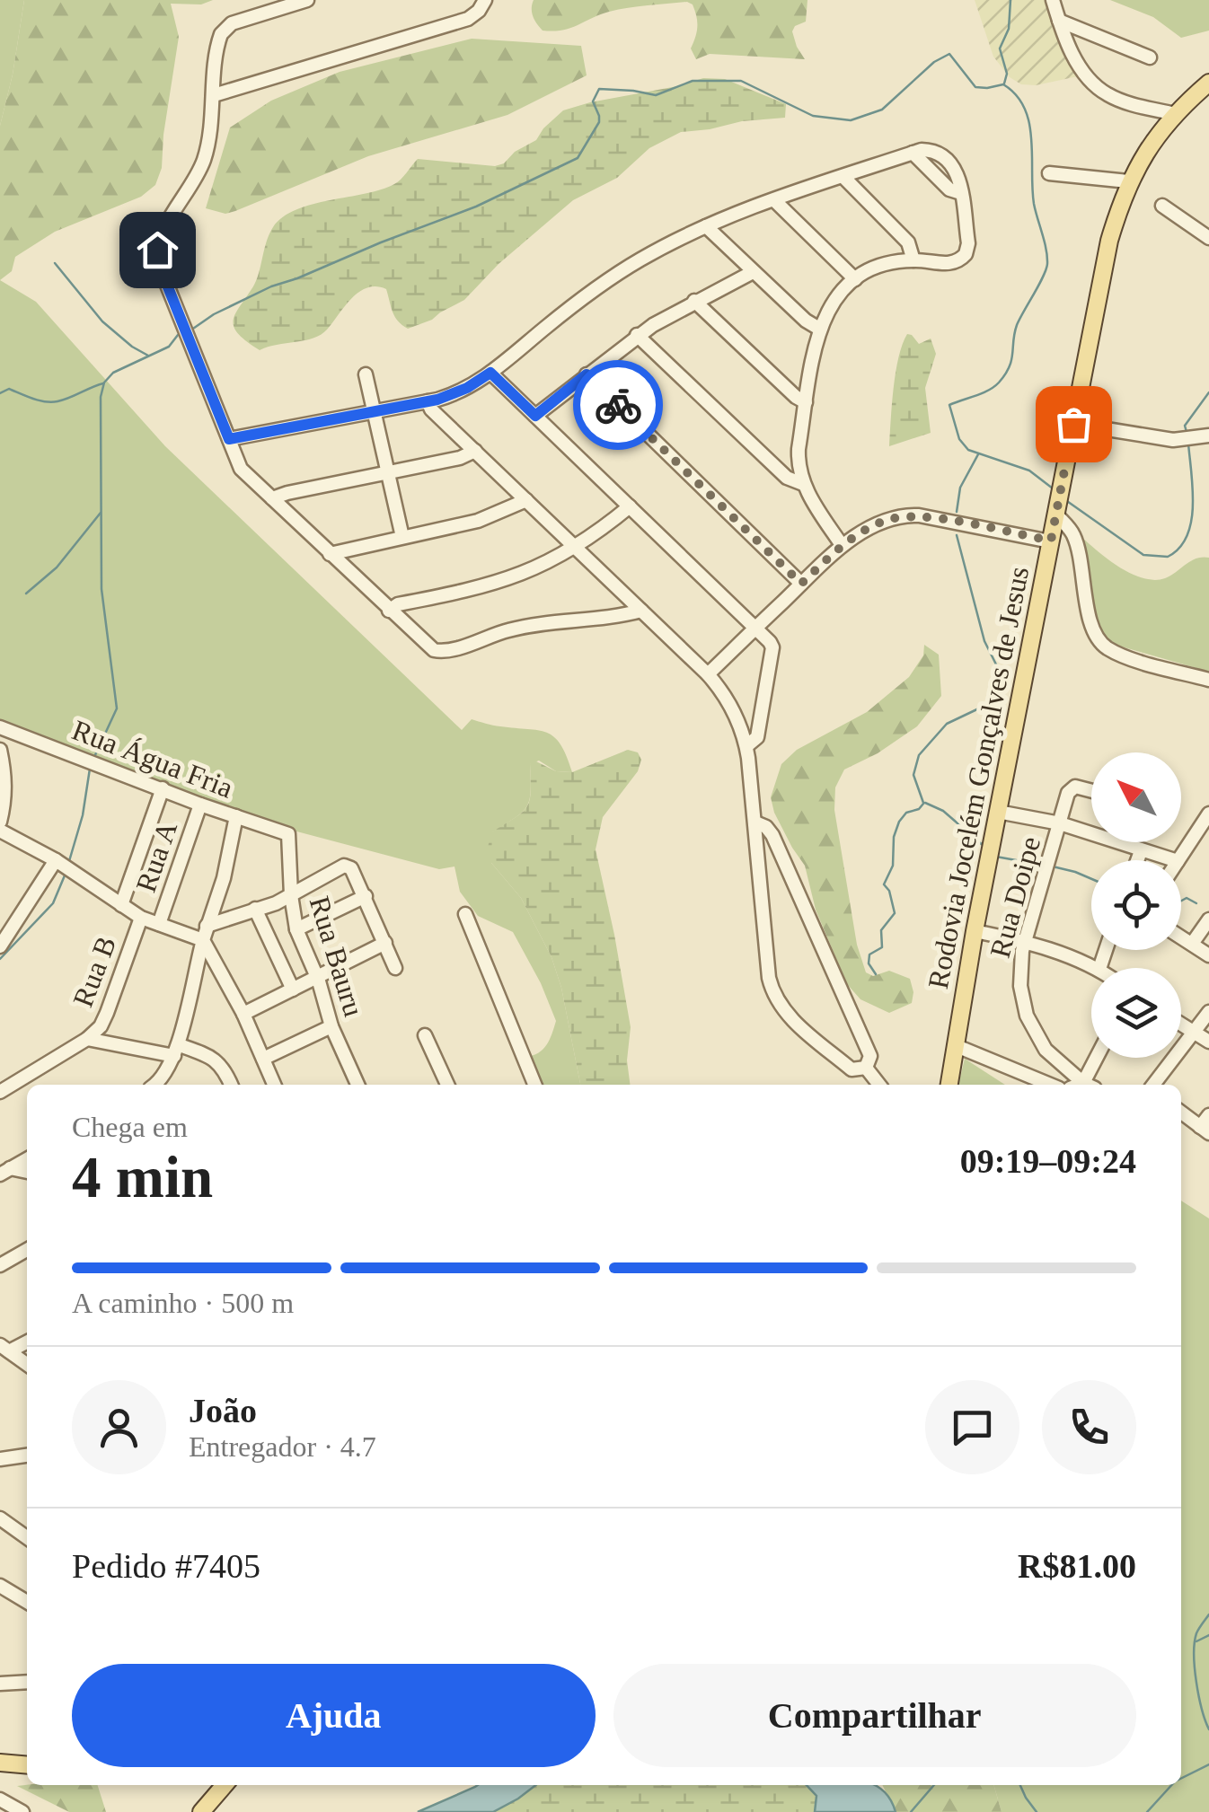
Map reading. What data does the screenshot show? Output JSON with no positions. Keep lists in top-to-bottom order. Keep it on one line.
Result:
{"streets":{"main road":["Rodovia Jocelém Gonçalves de Jesus"],"street":["Rua Água Fria","Rua A","Rua Doipe","Rua Bauru","Rua B"]},"crossings":[["Rua Água Fria","Rua A"],["Rua Água Fria","Rua Bauru"],["Rua Água Fria","Rua B"]],"north":"top left","page":{"heading":["4 min","Chega em","09:19–09:24"],"panel":["João","Entregador · 4.7","Pedido #7405","R$81.00"],"bar":"A caminho · 500 m","buttons":["Ajuda","Compartilhar"]}}
